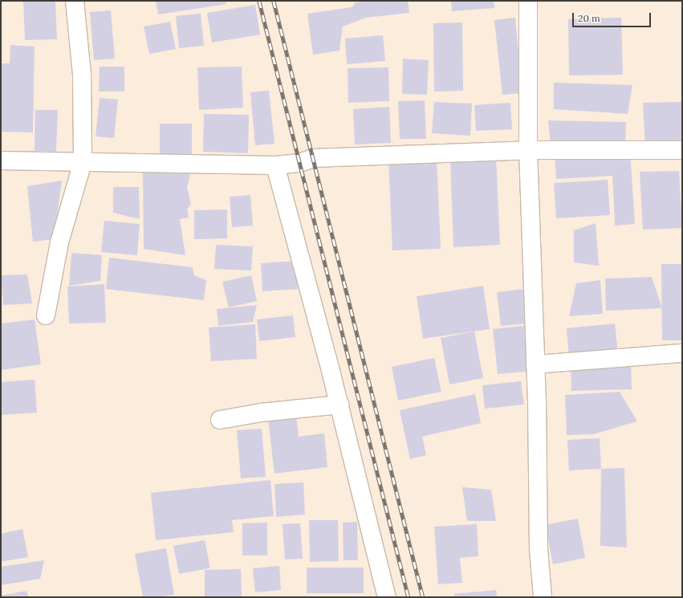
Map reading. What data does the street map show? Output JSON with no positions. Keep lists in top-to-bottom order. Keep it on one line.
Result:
{"scale_bar":"20 m"}
